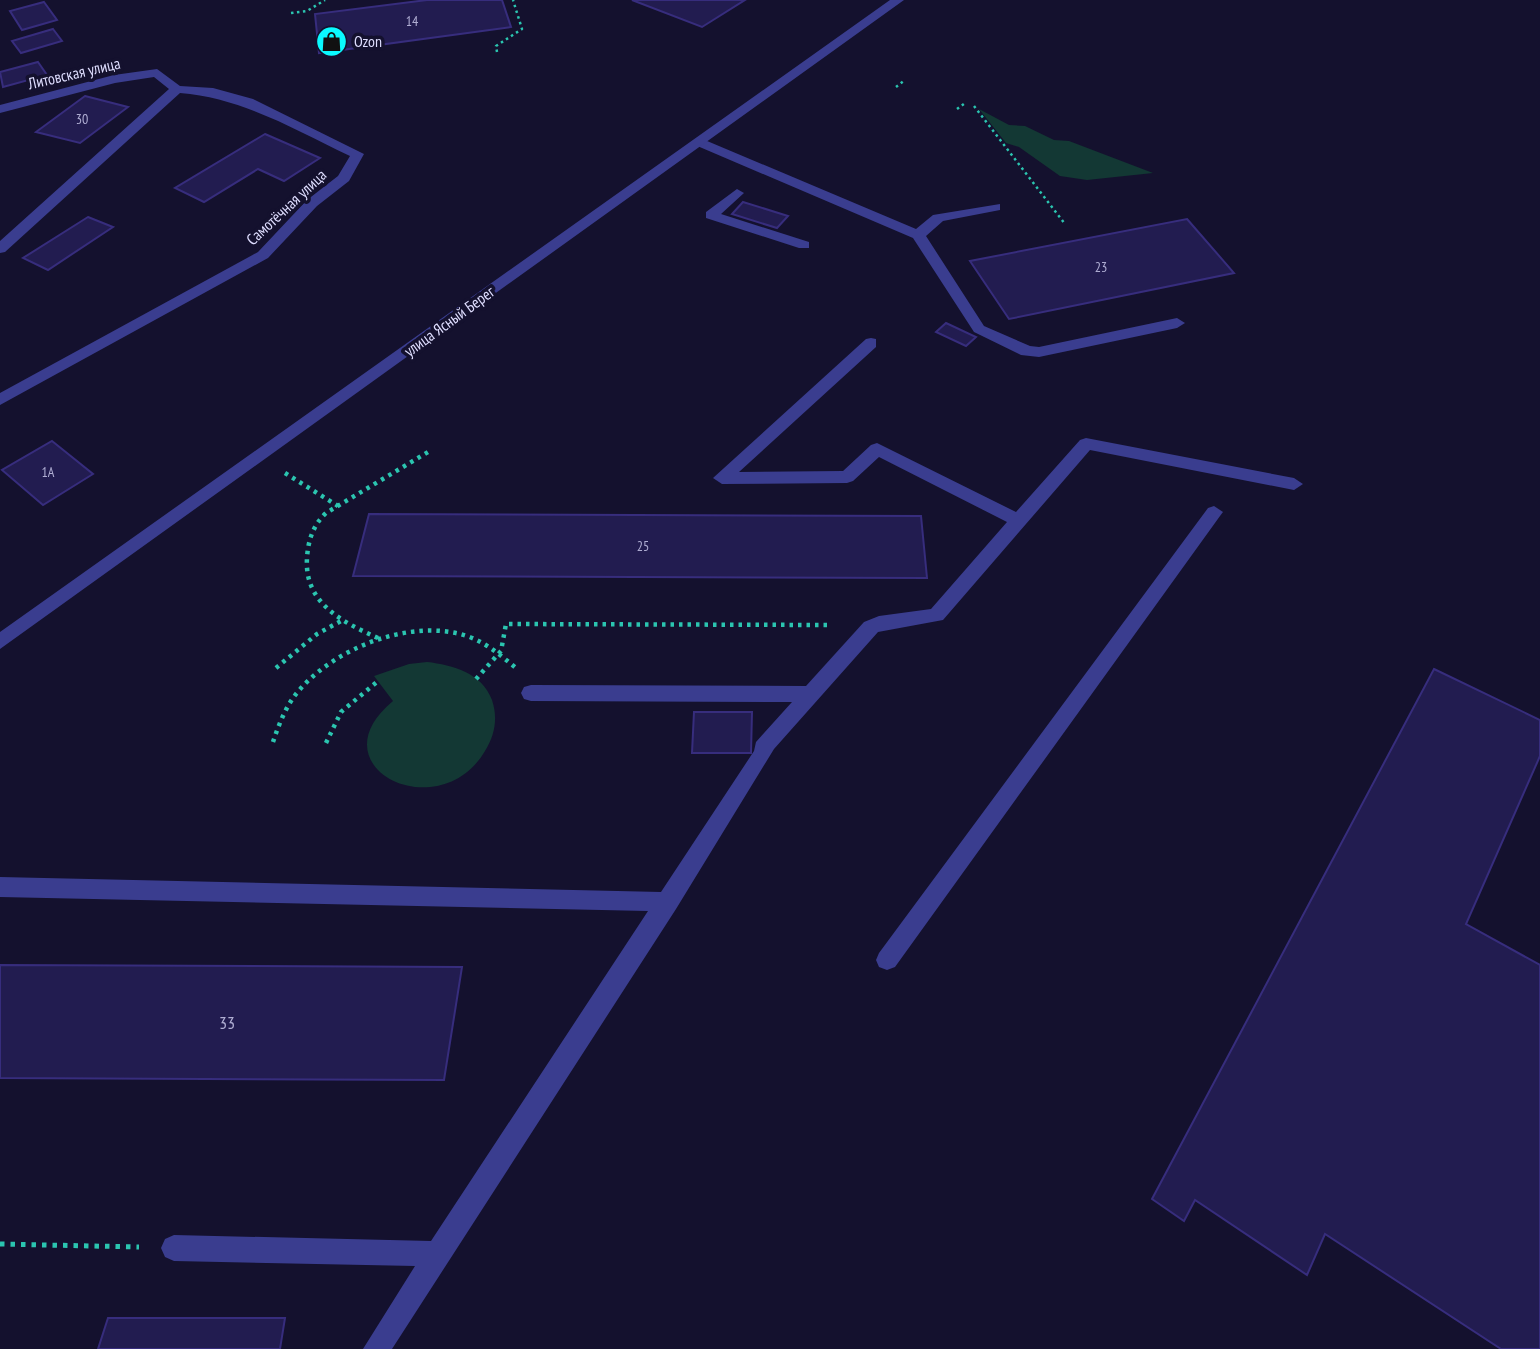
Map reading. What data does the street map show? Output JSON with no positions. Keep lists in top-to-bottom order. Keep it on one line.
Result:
{"streets":{"street":["Литовская улица","Самотёчная улица","улица Ясный Берег"]},"crossings":[["Литовская улица","Самотёчная улица"]],"places":{"shop":["Ozon"]},"house_numbers":["14","30","23","1А","25","33"]}
